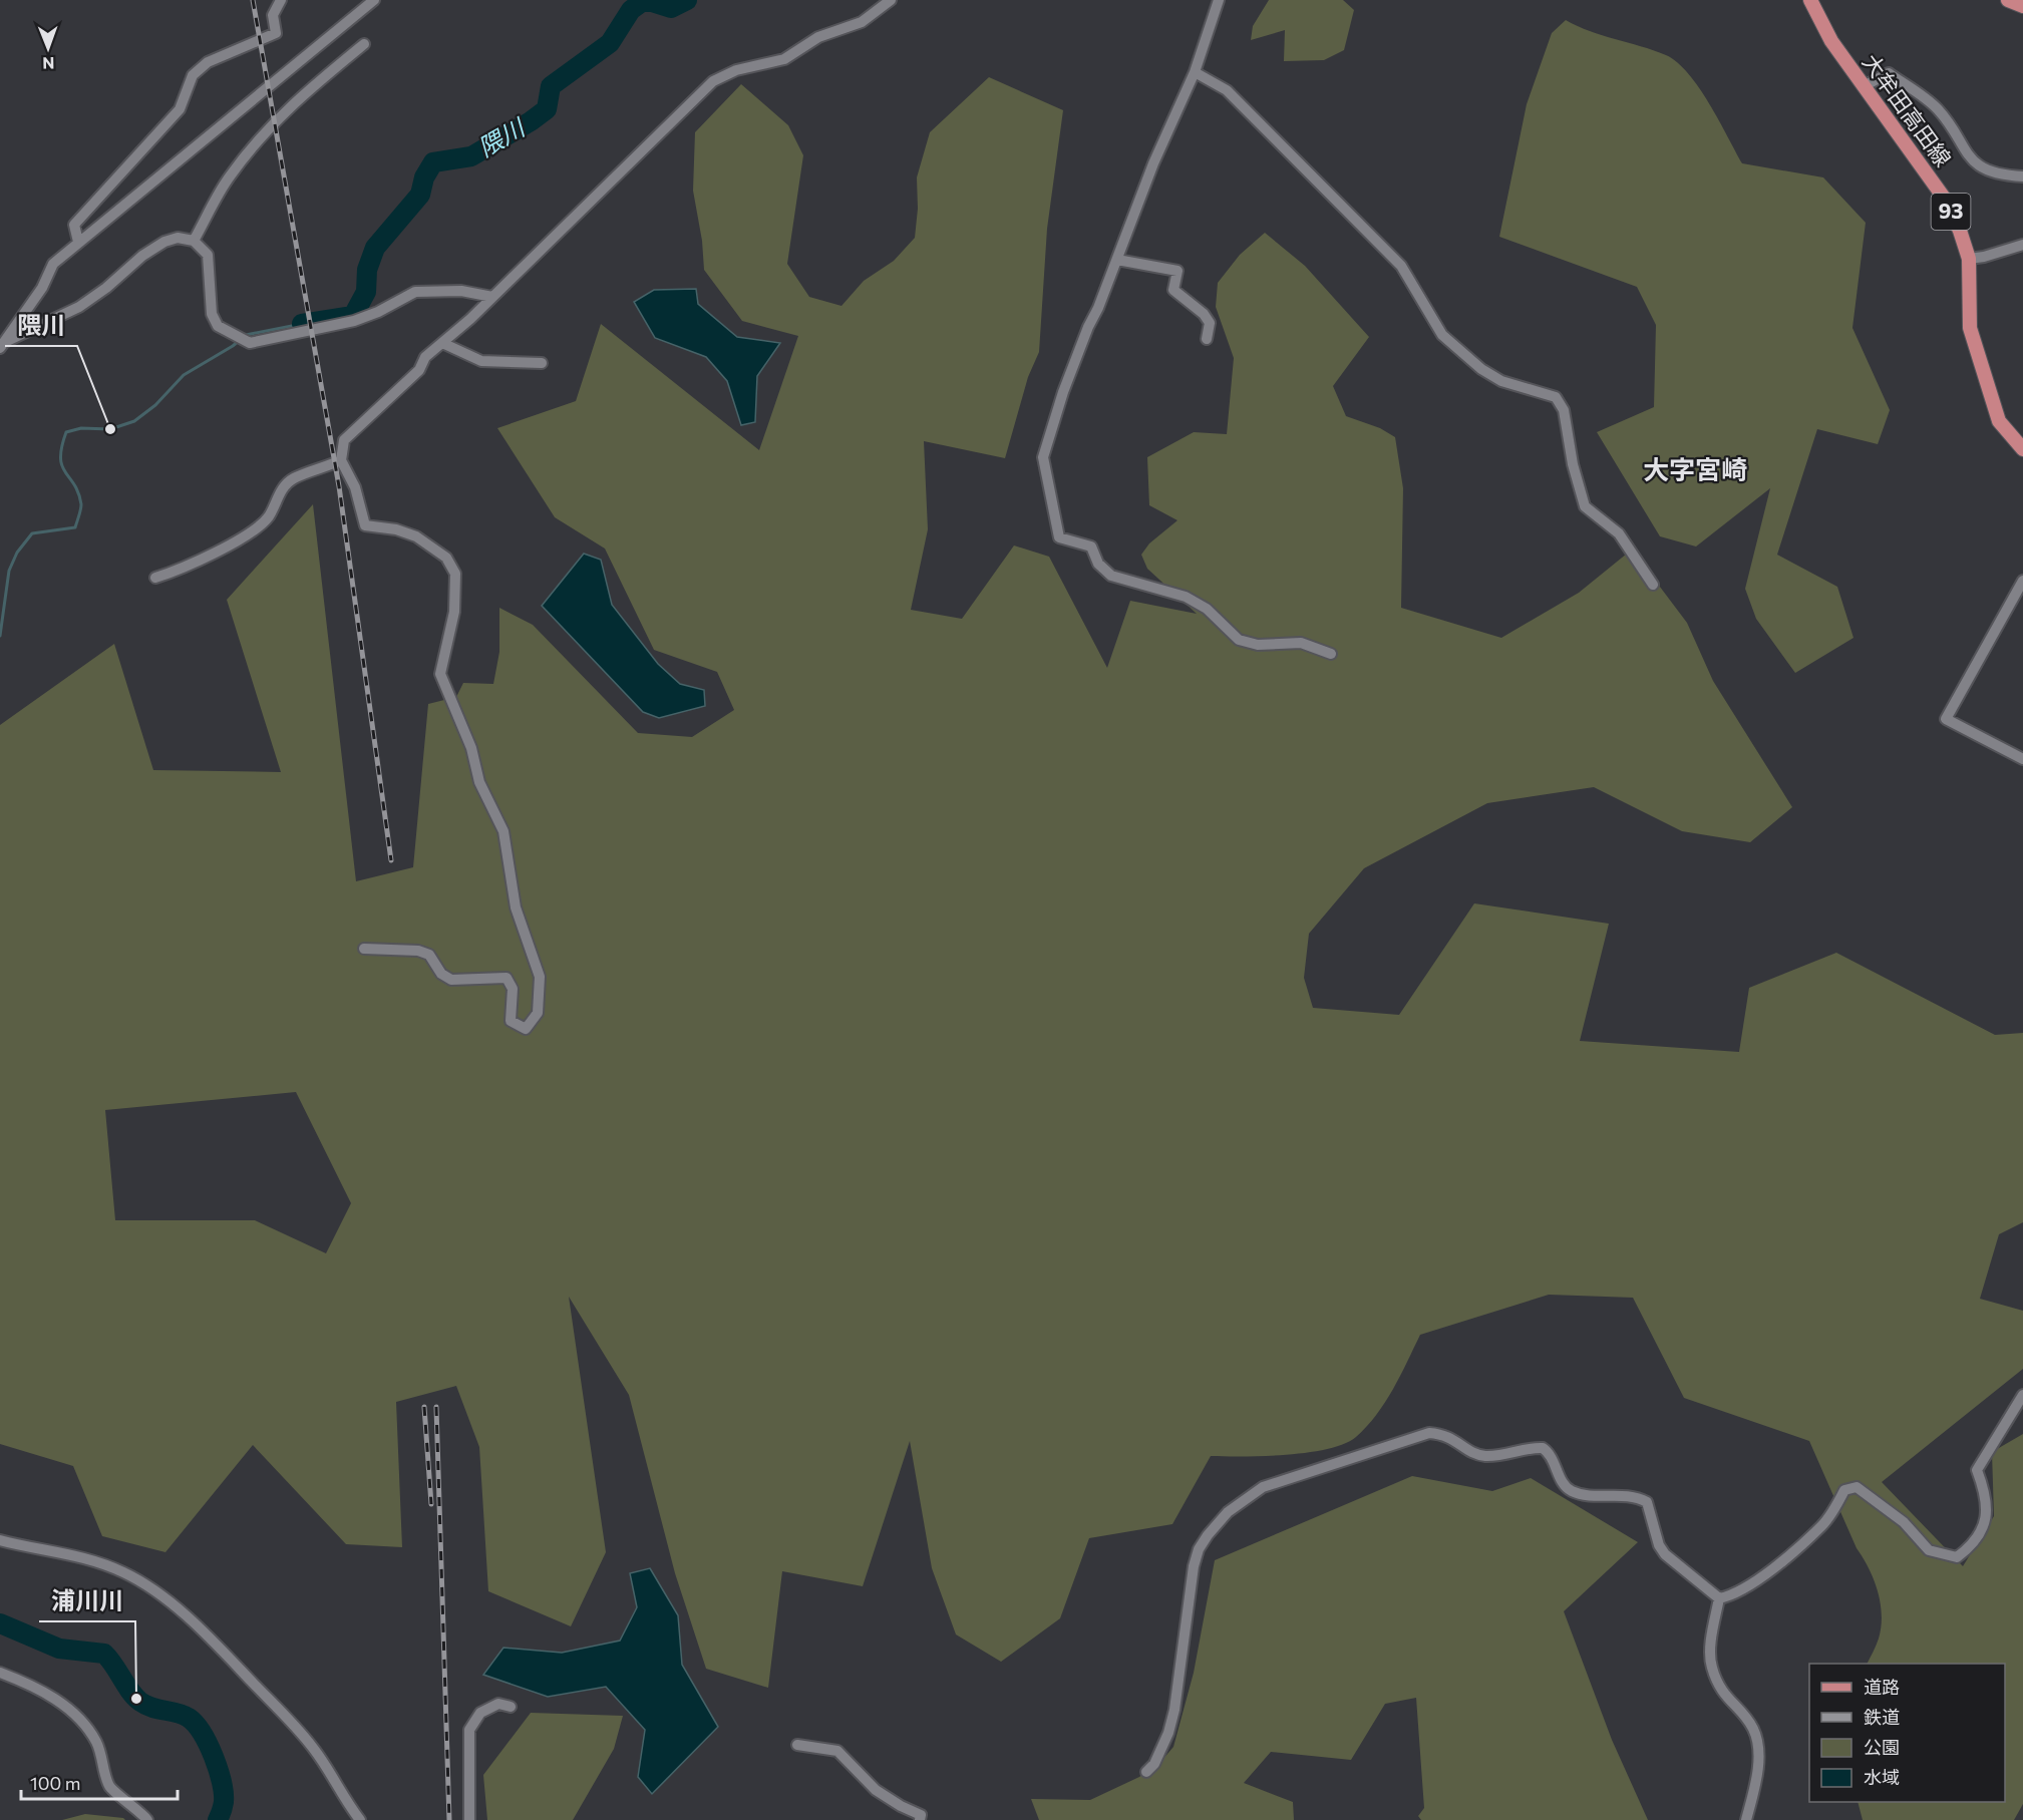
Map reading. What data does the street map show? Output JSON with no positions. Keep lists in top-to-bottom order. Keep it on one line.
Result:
{"streets":{"main road":["大牟田高田線","93"]},"districts":["大字宮崎"],"water":["隈川"],"places":["隈川","浦川川"],"legend":["道路","鉄道","公園","水域"],"scale_bar":"100 m","north":"bottom"}
